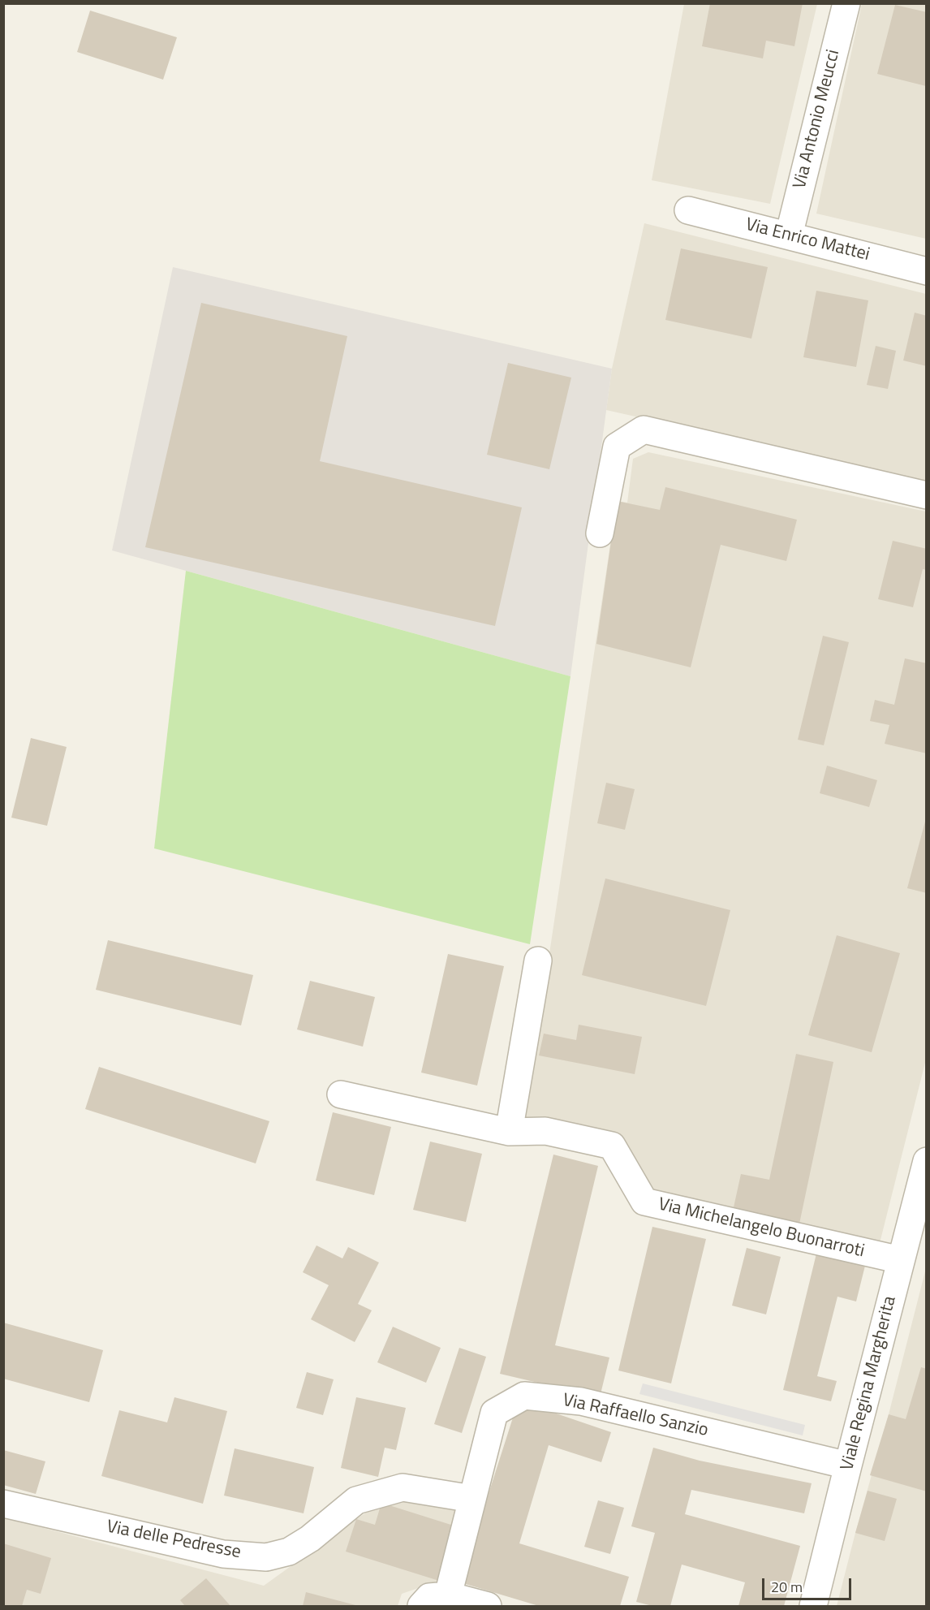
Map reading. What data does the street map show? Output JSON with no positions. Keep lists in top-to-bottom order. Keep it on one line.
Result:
{"streets":{"street":["Via Antonio Meucci","Via Enrico Mattei","Via Michelangelo Buonarroti","Viale Regina Margherita","Via Raffaello Sanzio","Via delle Pedresse"]},"crossings":[["Via Antonio Meucci","Via Enrico Mattei"],["Via Michelangelo Buonarroti","Viale Regina Margherita"],["Viale Regina Margherita","Via Raffaello Sanzio"],["Via Raffaello Sanzio","Via delle Pedresse"]],"scale_bar":"20 m"}
